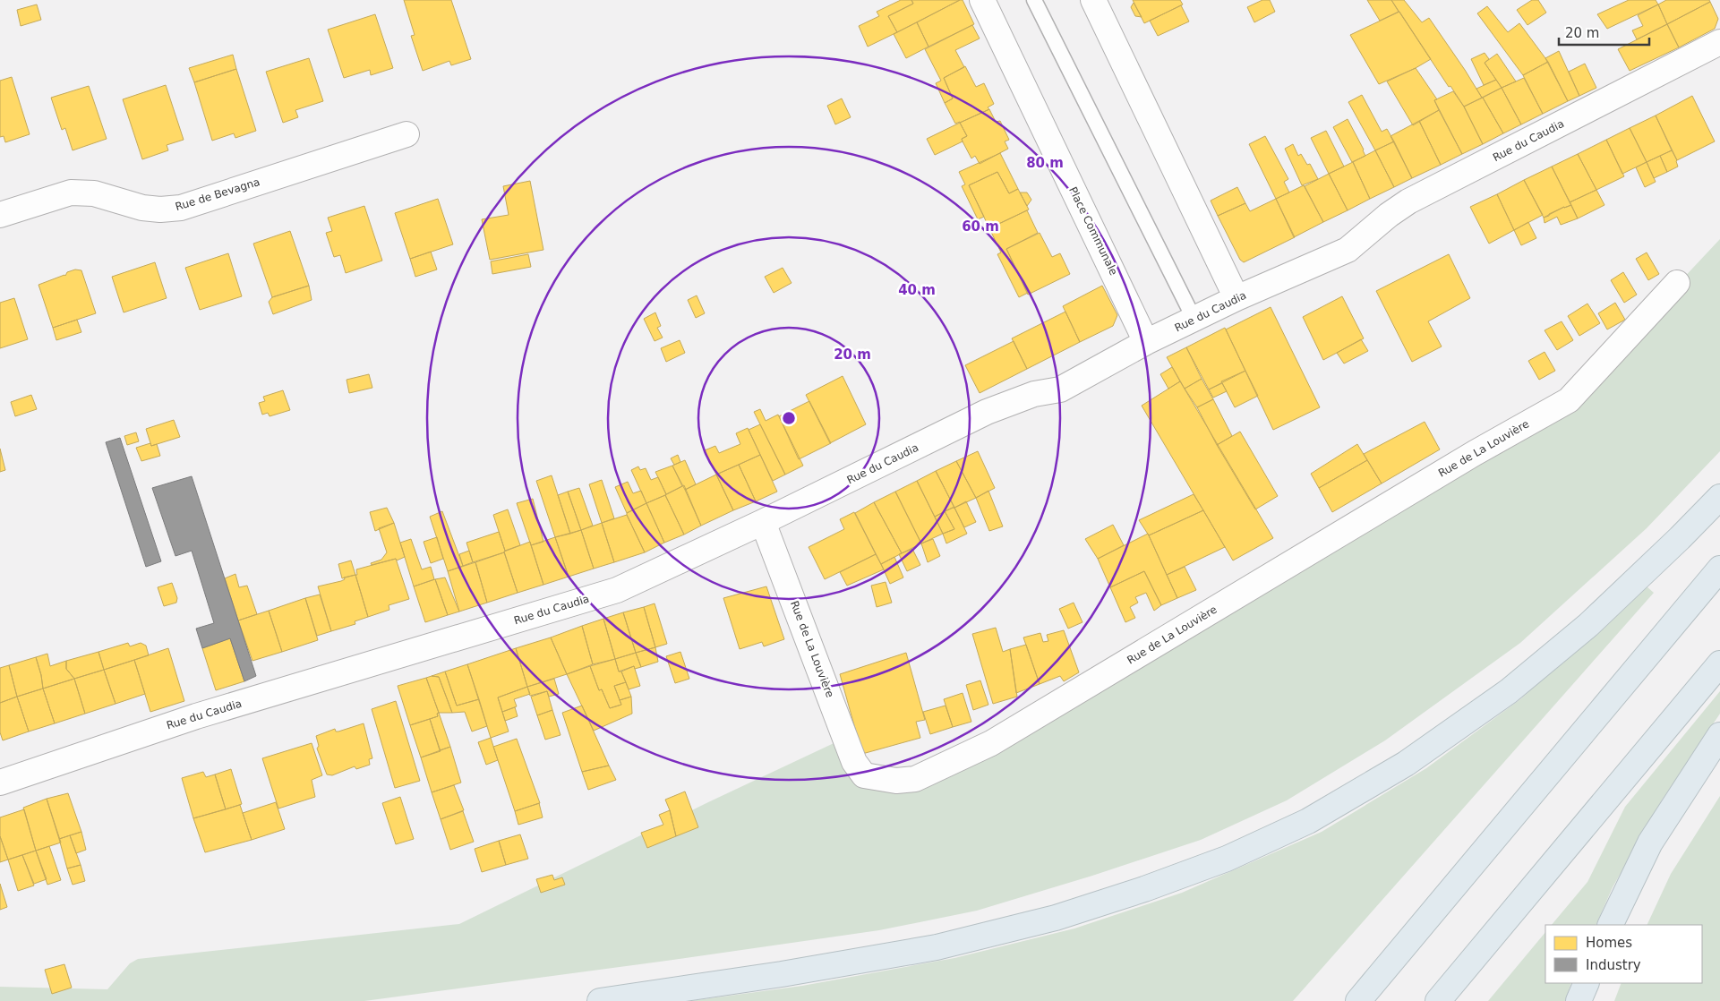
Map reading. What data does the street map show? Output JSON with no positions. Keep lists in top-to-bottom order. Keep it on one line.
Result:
{"streets":{"street":["Rue du Caudia","Rue de Bevagna","Place Communale","Rue de La Louvière"]},"crossings":[["Rue du Caudia","Place Communale"],["Rue du Caudia","Rue de La Louvière"]],"legend":["Homes","Industry"],"scale_bar":"20 m","rings":["80 m","60 m","40 m","20 m"]}
